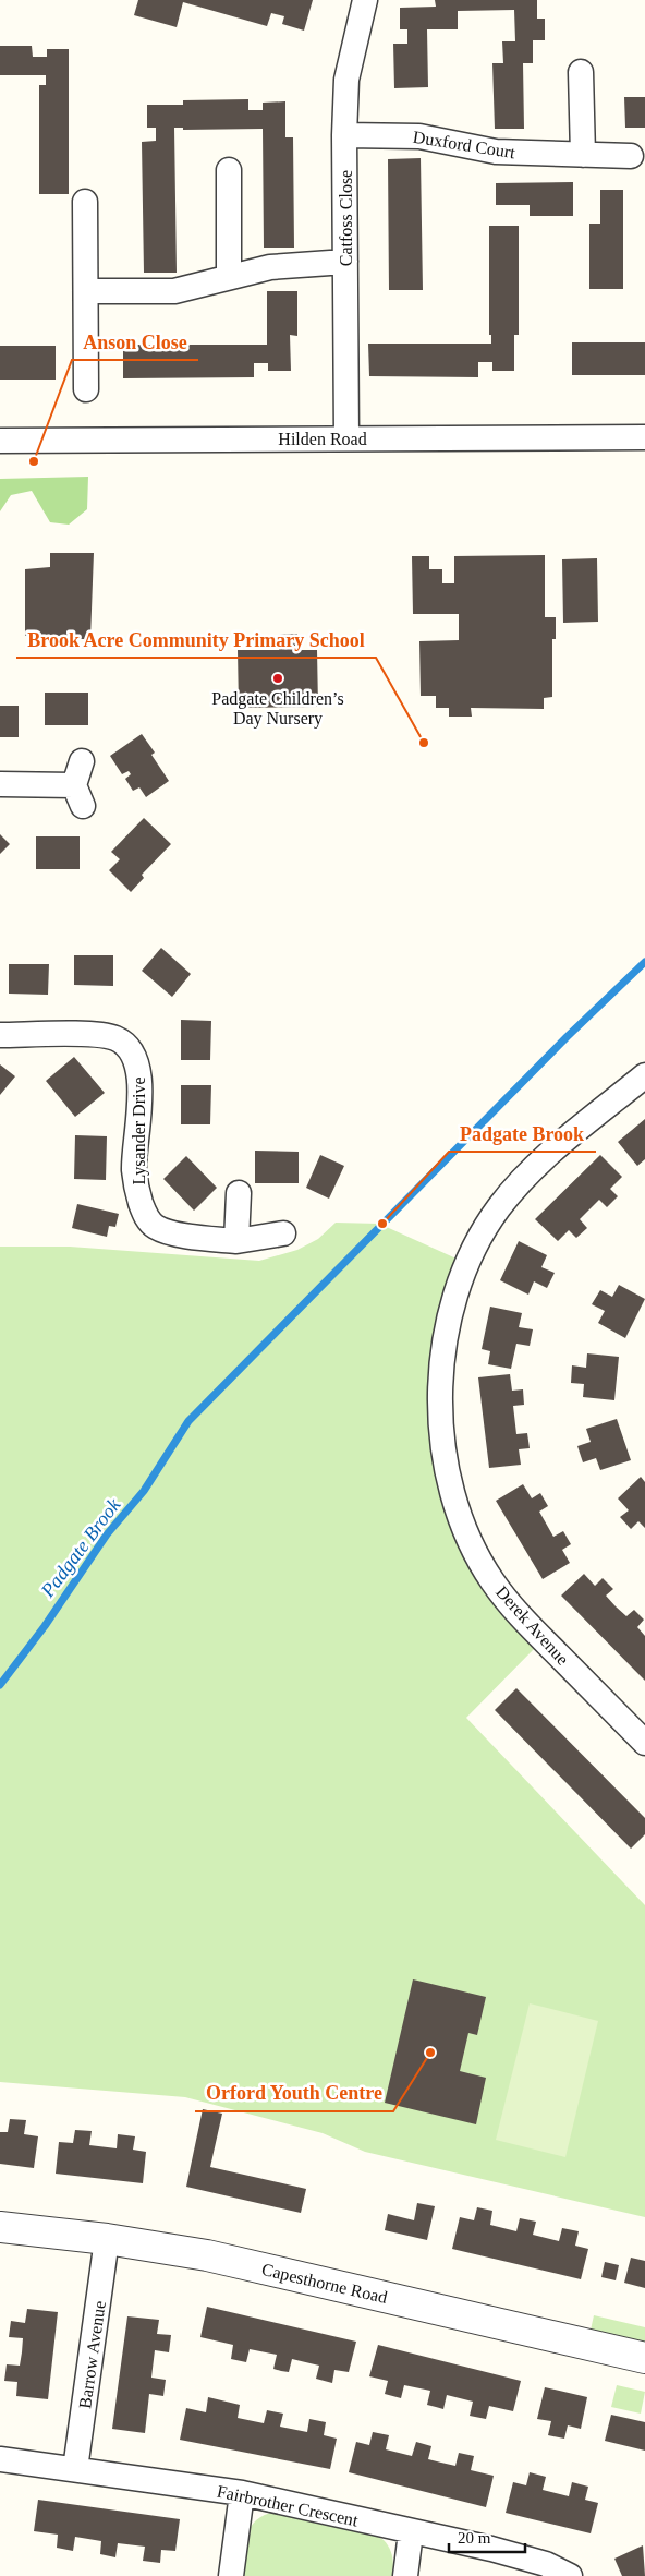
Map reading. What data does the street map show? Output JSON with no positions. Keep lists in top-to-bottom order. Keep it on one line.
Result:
{"streets":{"street":["Duxford Court","Catfoss Close","Hilden Road","Lysander Drive","Derek Avenue","Capesthorne Road","Barrow Avenue","Fairbrother Crescent"]},"crossings":[["Duxford Court","Catfoss Close"],["Catfoss Close","Hilden Road"],["Capesthorne Road","Barrow Avenue"],["Barrow Avenue","Fairbrother Crescent"]],"water":["Padgate Brook"],"places":["Anson Close","Padgate Children’s Day Nursery","Brook Acre Community Primary School","Padgate Brook","Orford Youth Centre"],"scale_bar":"20 m"}
